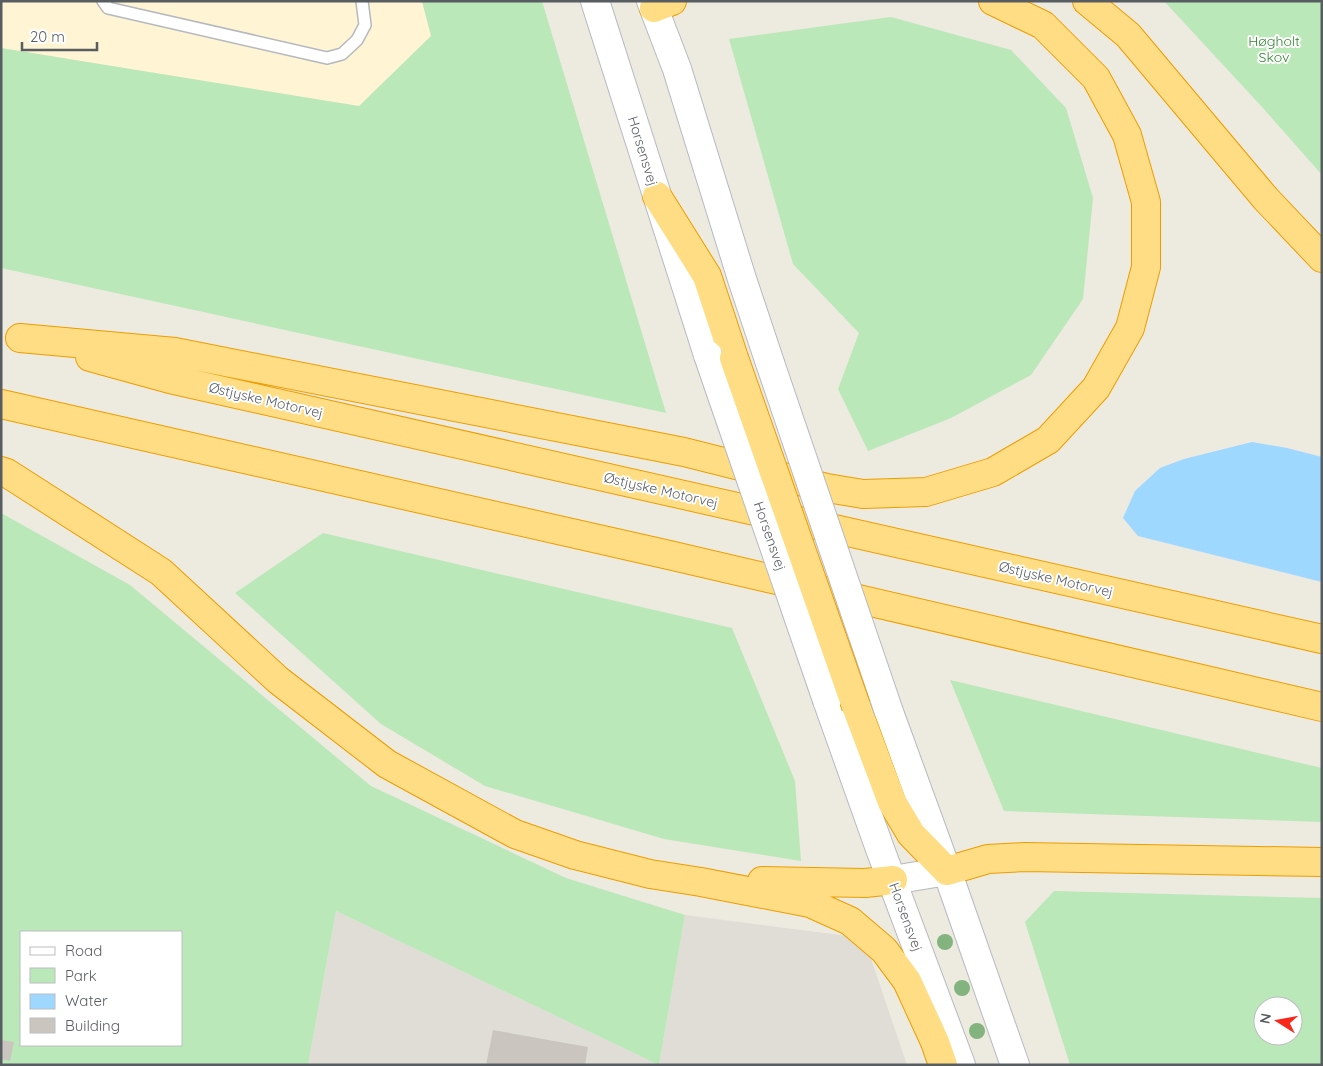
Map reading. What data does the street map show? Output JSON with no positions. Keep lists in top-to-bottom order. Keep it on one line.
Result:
{"streets":{"highway":["Østjyske Motorvej"],"main road":["Horsensvej"]},"parks":["Høgholt Skov"],"legend":["Road","Park","Water","Building"],"scale_bar":"20 m","north":"left"}
